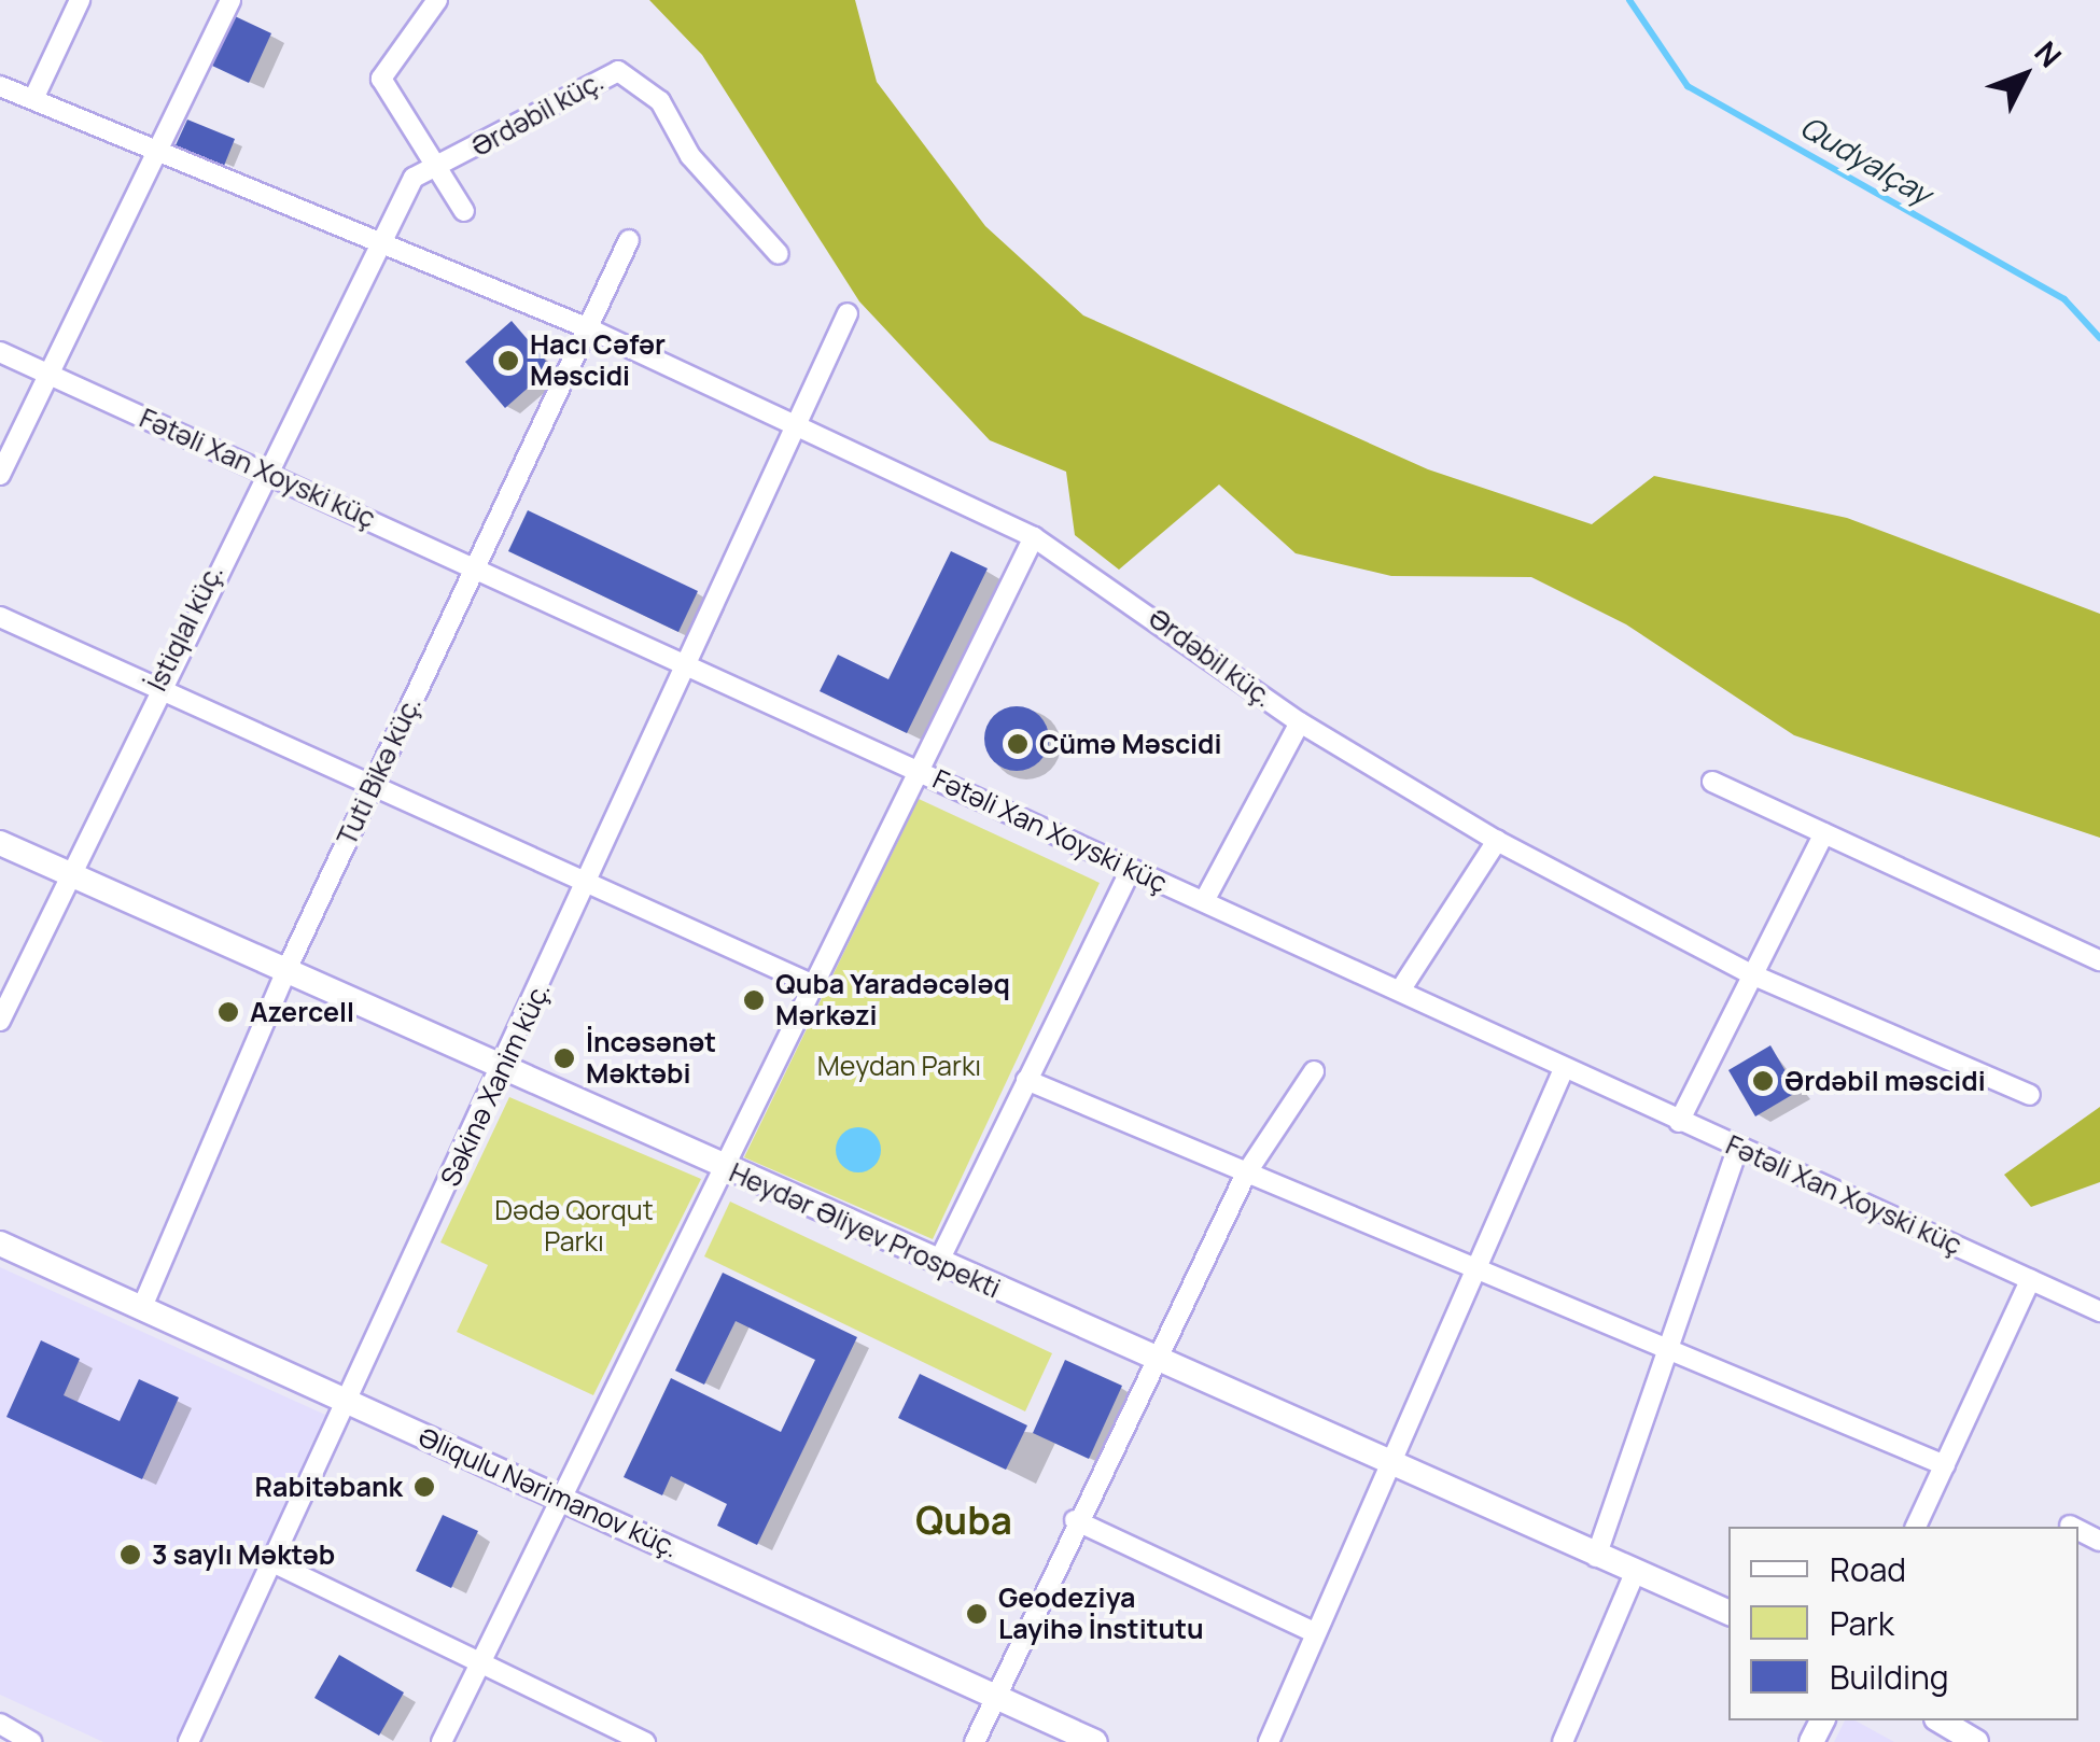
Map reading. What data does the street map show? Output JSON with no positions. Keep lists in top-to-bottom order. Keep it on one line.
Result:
{"streets":{"street":["Ərdəbil küç.","Fətəli Xan Xoyski küç","İstiqlal küç.","Tuti Bikə küç.","Səkinə Xanim küç.","Heydər Əliyev Prospekti","Əliqulu Nərimanov küç."]},"crossings":[["Ərdəbil küç.","İstiqlal küç."],["Ərdəbil küç.","Tuti Bikə küç."],["Ərdəbil küç.","Səkinə Xanim küç."],["Fətəli Xan Xoyski küç","İstiqlal küç."],["Fətəli Xan Xoyski küç","Tuti Bikə küç."],["Fətəli Xan Xoyski küç","Səkinə Xanim küç."],["İstiqlal küç.","Heydər Əliyev Prospekti"],["Tuti Bikə küç.","Heydər Əliyev Prospekti"],["Tuti Bikə küç.","Əliqulu Nərimanov küç."],["Səkinə Xanim küç.","Heydər Əliyev Prospekti"],["Səkinə Xanim küç.","Əliqulu Nərimanov küç."]],"districts":["Quba"],"water":["Qudyalçay"],"parks":["Meydan Parkı","Dədə Qorqut Parkı"],"places":["Hacı Cəfər Məscidi","Cümə Məscidi","Quba Yaradəcələq Mərkəzi","Azercell","İncəsənət Məktəbi","Ərdəbil məscidi","Rabitəbank","3 saylı Məktəb","Geodeziya Layihə İnstitutu"],"legend":["Road","Park","Building"],"north":"top right"}
